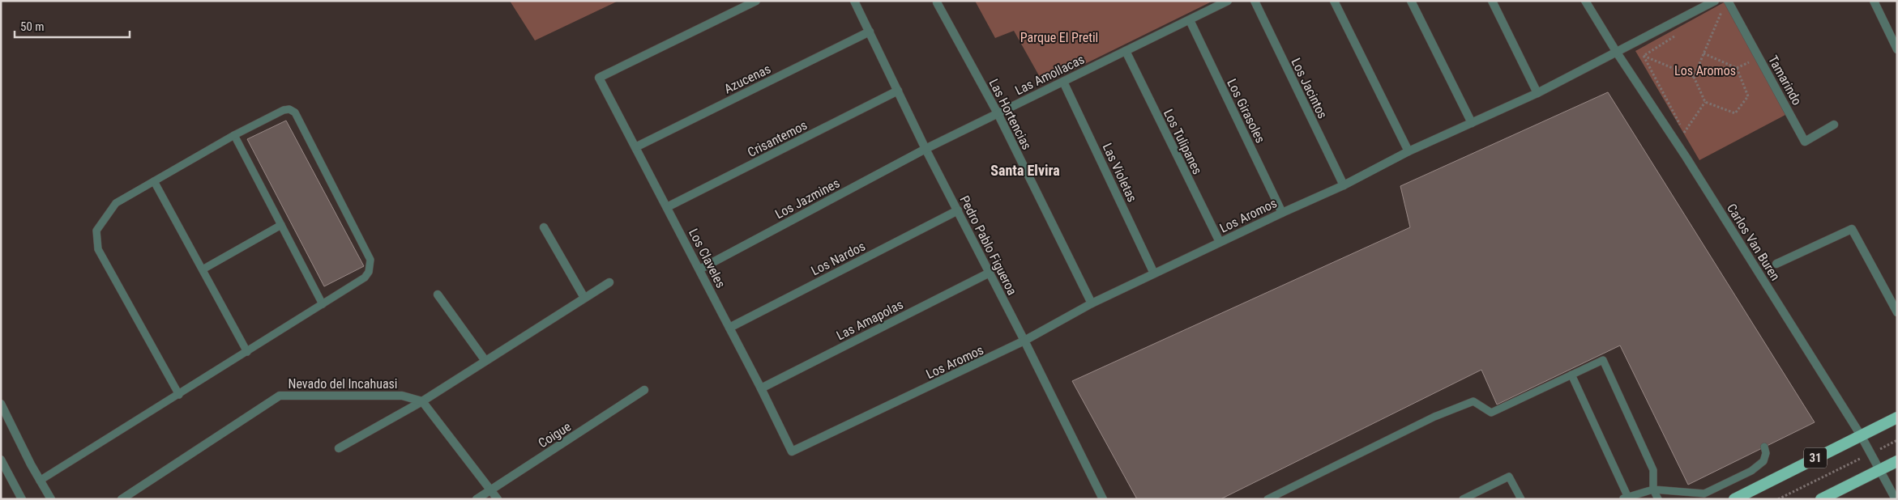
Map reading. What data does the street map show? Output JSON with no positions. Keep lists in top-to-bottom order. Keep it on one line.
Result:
{"streets":{"highway":["31"],"street":["Las Amollacas","Azucenas","Tamarindo","Los Jacintos","Los Girasoles","Las Hortencias","Crisantemos","Los Tulipanes","Las Violetas","Los Jazmines","Los Aromos","Carlos Van Buren","Pedro Pablo Figueroa","Los Claveles","Los Nardos","Las Amapolas","Nevado del Incahuasi","Coigue"]},"crossings":[["Las Amollacas","Los Girasoles"],["Las Amollacas","Las Hortencias"],["Las Amollacas","Los Tulipanes"],["Las Amollacas","Las Violetas"],["Las Amollacas","Los Jazmines"],["Las Amollacas","Pedro Pablo Figueroa"],["Azucenas","Pedro Pablo Figueroa"],["Azucenas","Los Claveles"],["Los Jacintos","Los Aromos"],["Los Girasoles","Los Aromos"],["Las Hortencias","Los Aromos"],["Crisantemos","Pedro Pablo Figueroa"],["Crisantemos","Los Claveles"],["Los Tulipanes","Los Aromos"],["Las Violetas","Los Aromos"],["Los Jazmines","Pedro Pablo Figueroa"],["Los Jazmines","Los Claveles"],["Los Aromos","Carlos Van Buren"],["Los Aromos","Pedro Pablo Figueroa"],["Los Aromos","Los Claveles"],["Carlos Van Buren","31"],["Pedro Pablo Figueroa","Los Nardos"],["Pedro Pablo Figueroa","Las Amapolas"],["Los Claveles","Los Nardos"],["Los Claveles","Las Amapolas"]],"districts":["Santa Elvira"],"parks":["Parque El Pretil","Los Aromos"],"scale_bar":"50 m"}
